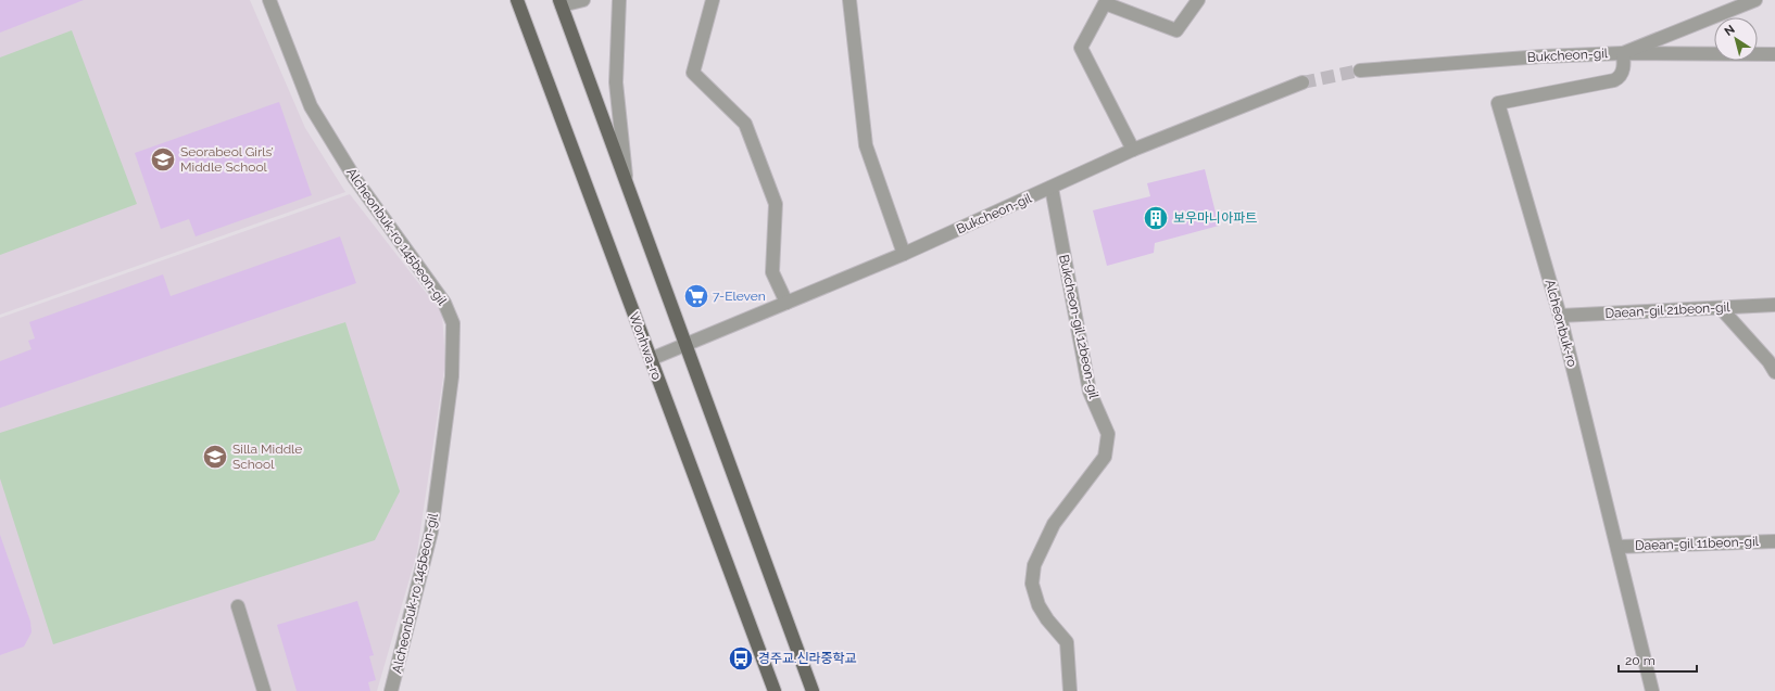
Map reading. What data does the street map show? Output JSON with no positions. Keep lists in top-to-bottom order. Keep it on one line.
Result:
{"streets":{"main road":["Wonhwa-ro"],"street":["Bukcheon-gil","Alcheonbuk-ro 145beon-gil","Daean-gil 21beon-gil","Alcheonbuk-ro","Bukcheon-gil 12beon-gil","Daean-gil 11beon-gil"]},"crossings":[["Bukcheon-gil","Alcheonbuk-ro"],["Bukcheon-gil","Bukcheon-gil 12beon-gil"],["Bukcheon-gil","Wonhwa-ro"],["Daean-gil 21beon-gil","Alcheonbuk-ro"],["Alcheonbuk-ro","Daean-gil 11beon-gil"]],"places":{"school or university":["Seorabeol Girls’ Middle School","Silla Middle School"],"building":["보우마니아파트"],"supermarket":["7-Eleven"],"bus stop":["경주교.신라중학교"]},"scale_bar":"20 m","north":"top left"}
